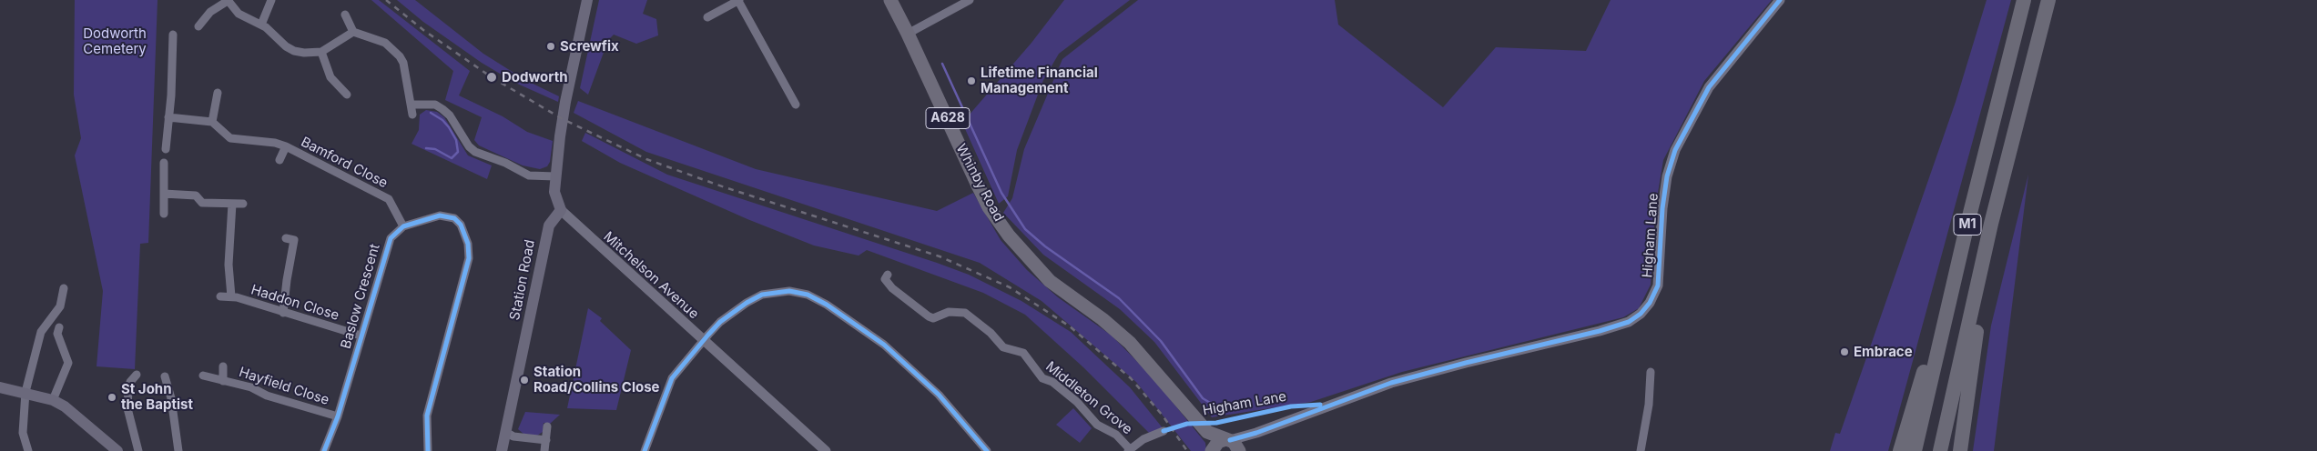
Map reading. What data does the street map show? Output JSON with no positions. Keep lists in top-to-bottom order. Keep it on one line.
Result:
{"streets":{"highway":["A628","Whinby Road","M1"],"main road":["Station Road"],"street":["Bamford Close","Higham Lane","Mitchelson Avenue","Baslow Crescent","Haddon Close","Hayfield Close","Middleton Grove"]},"crossings":[["Bamford Close","Baslow Crescent"],["Whinby Road","Higham Lane"],["Mitchelson Avenue","Station Road"],["Baslow Crescent","Haddon Close"],["Baslow Crescent","Hayfield Close"]],"parks":["Dodworth Cemetery"],"places":["Screwfix","Dodworth","Lifetime Financial Management","Embrace","Station Road/Collins Close","St John the Baptist"]}
